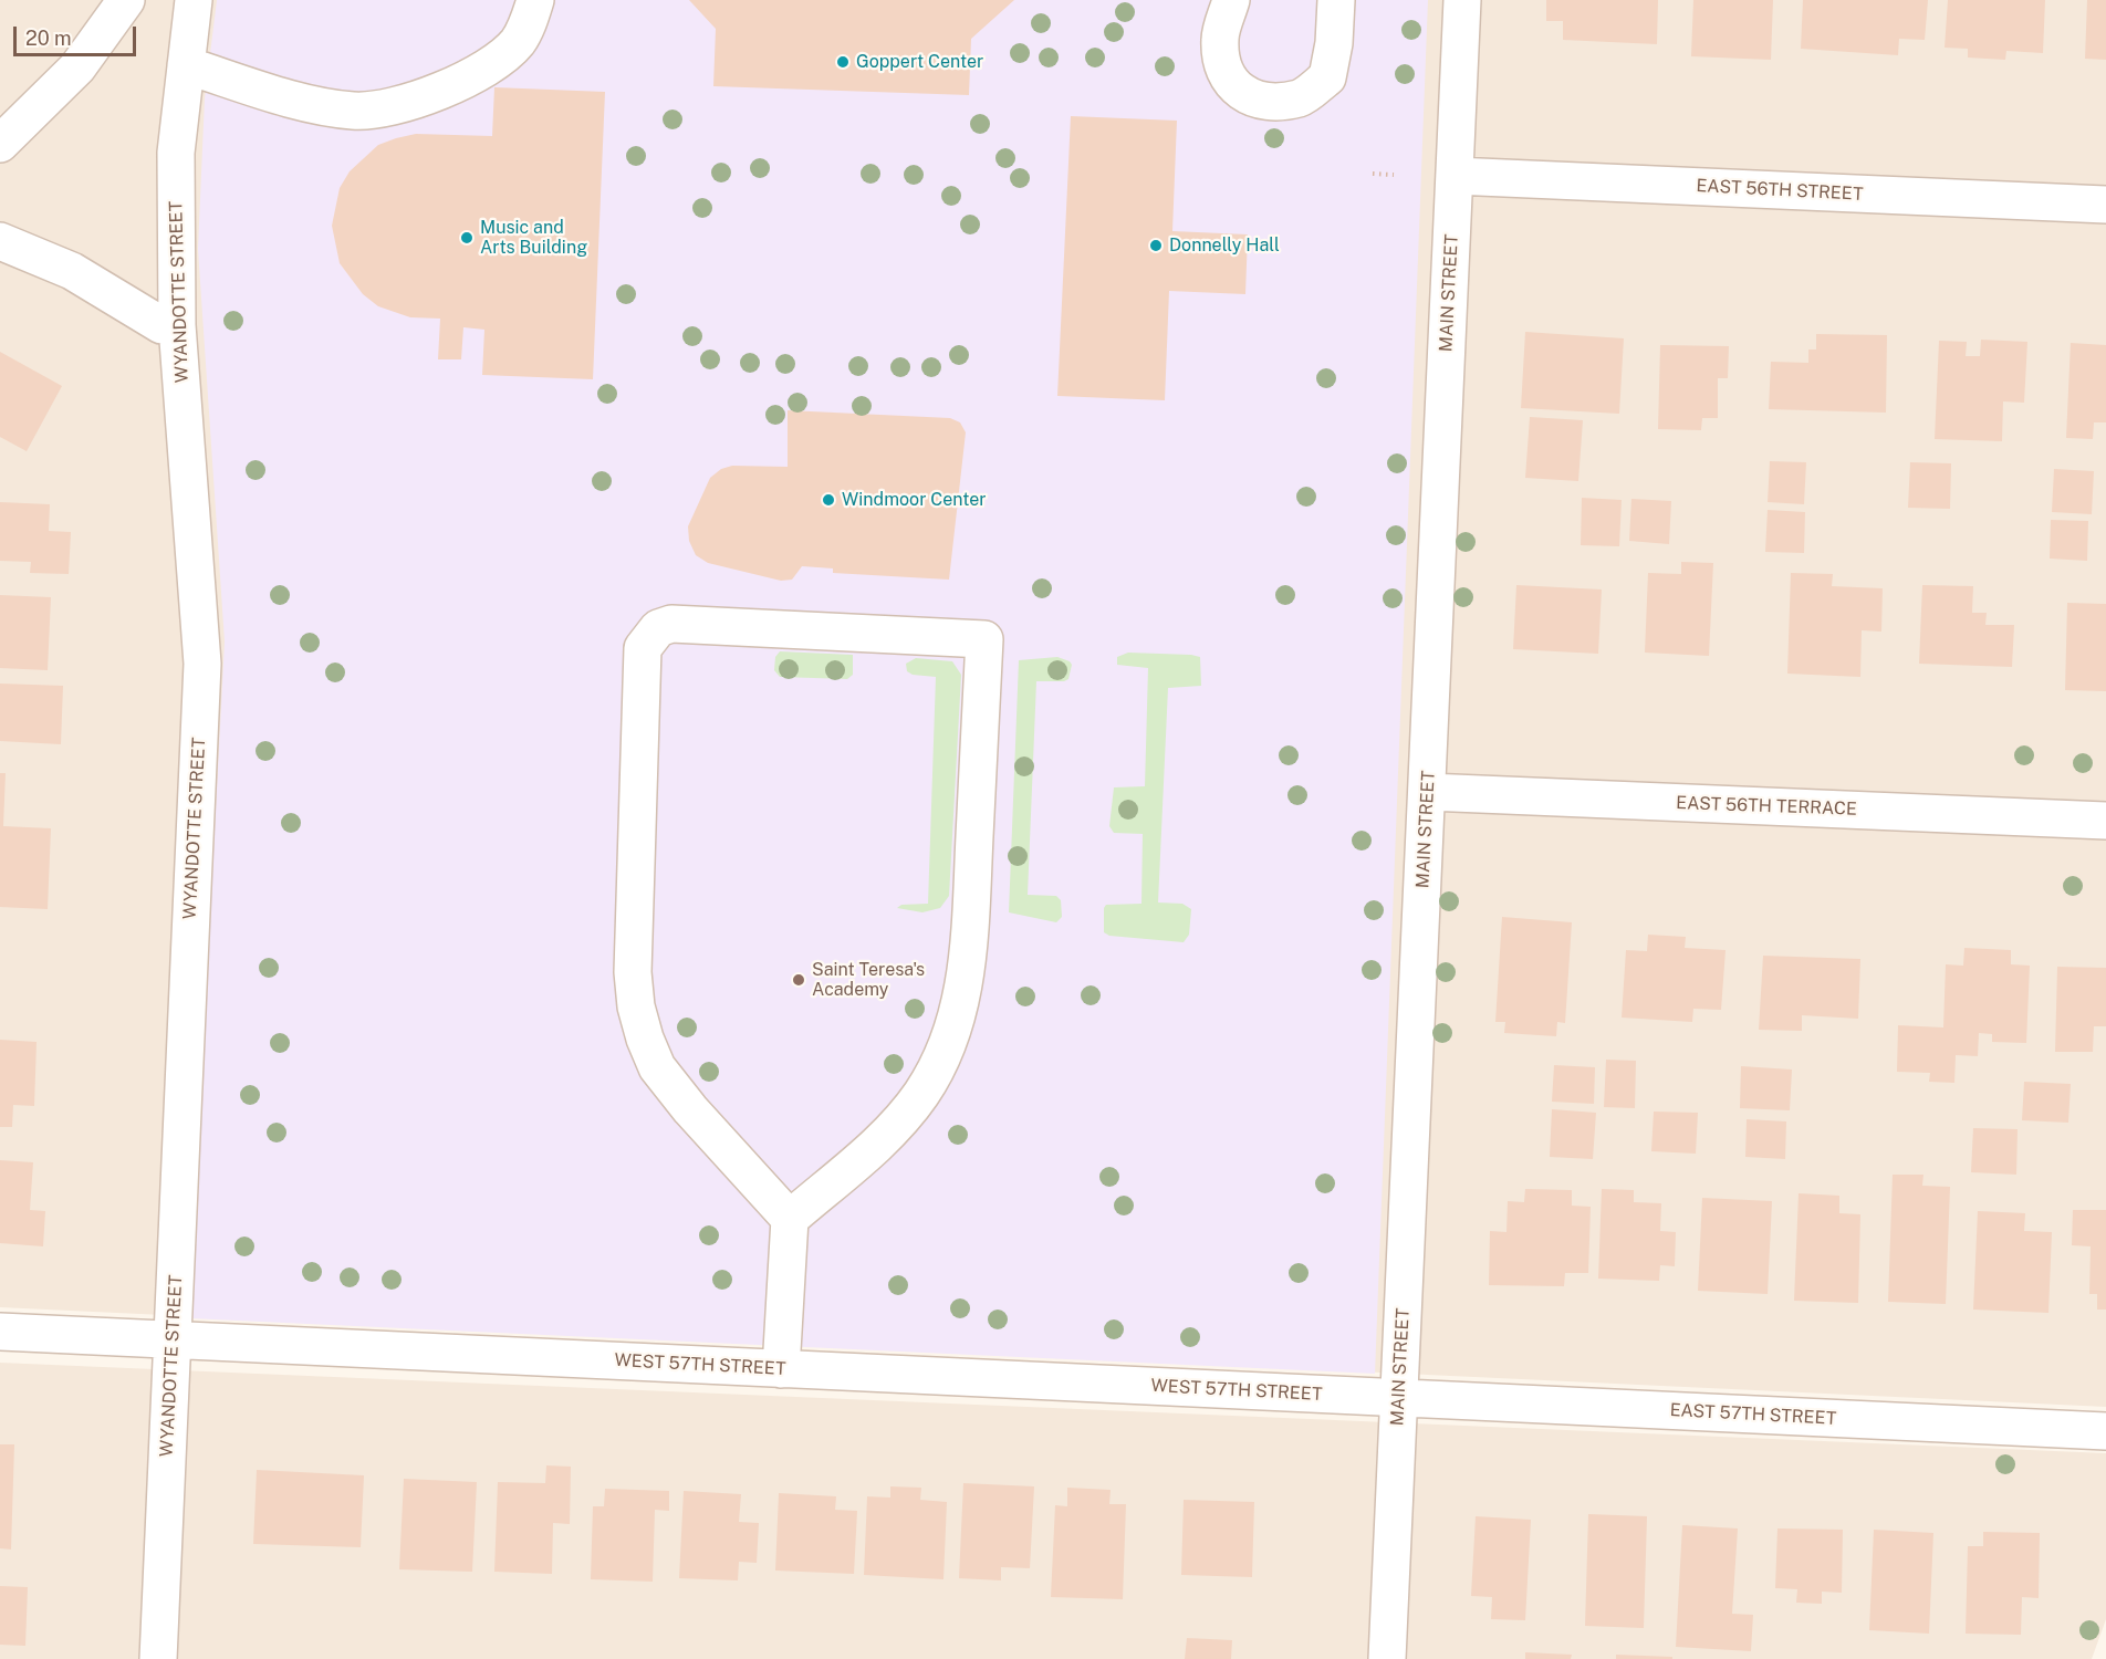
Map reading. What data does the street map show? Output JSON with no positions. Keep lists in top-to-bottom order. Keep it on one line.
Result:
{"streets":{"street":["EAST 56TH STREET","WYANDOTTE STREET","MAIN STREET","EAST 56TH TERRACE","WEST 57TH STREET","EAST 57TH STREET"]},"crossings":[["EAST 56TH STREET","MAIN STREET"],["WYANDOTTE STREET","WEST 57TH STREET"],["MAIN STREET","EAST 56TH TERRACE"],["MAIN STREET","WEST 57TH STREET"],["MAIN STREET","EAST 57TH STREET"],["WEST 57TH STREET","EAST 57TH STREET"]],"places":["Goppert Center","Music and Arts Building","Donnelly Hall","Windmoor Center","Saint Teresa's Academy"],"scale_bar":"20 m"}
